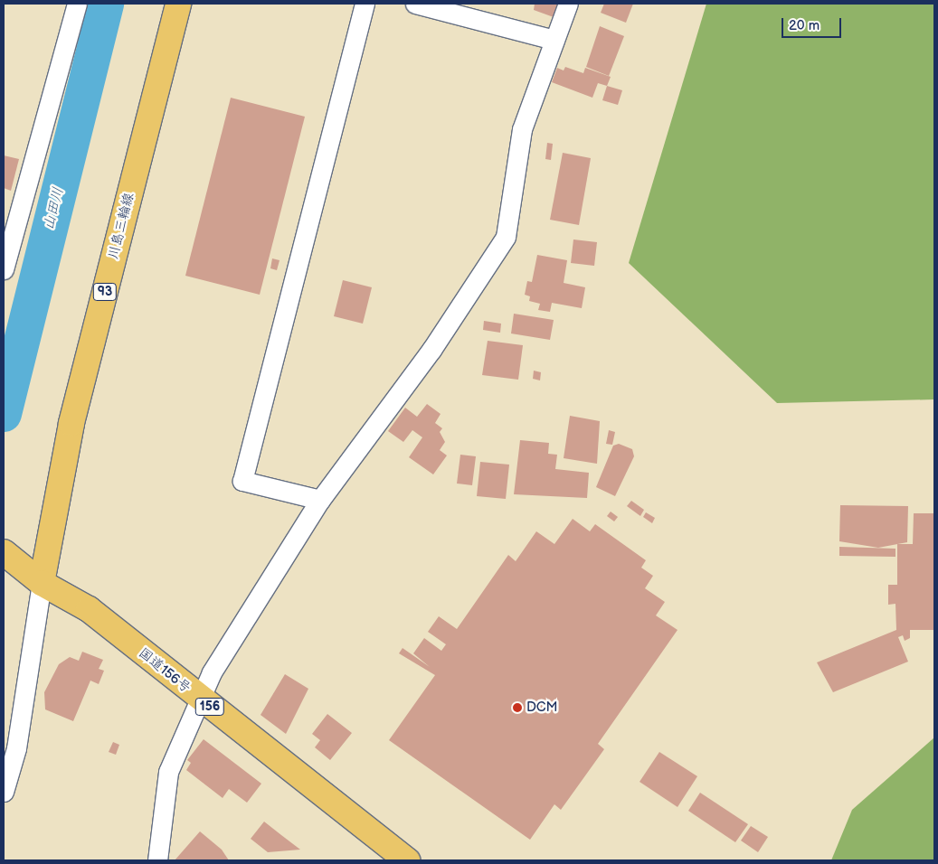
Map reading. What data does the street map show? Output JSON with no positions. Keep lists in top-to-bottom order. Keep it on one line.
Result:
{"streets":{"main road":["川島三輪線","93","国道156号","156"]},"crossings":[["川島三輪線","国道156号"]],"water":["山田川"],"places":["DCM"],"scale_bar":"20 m"}
